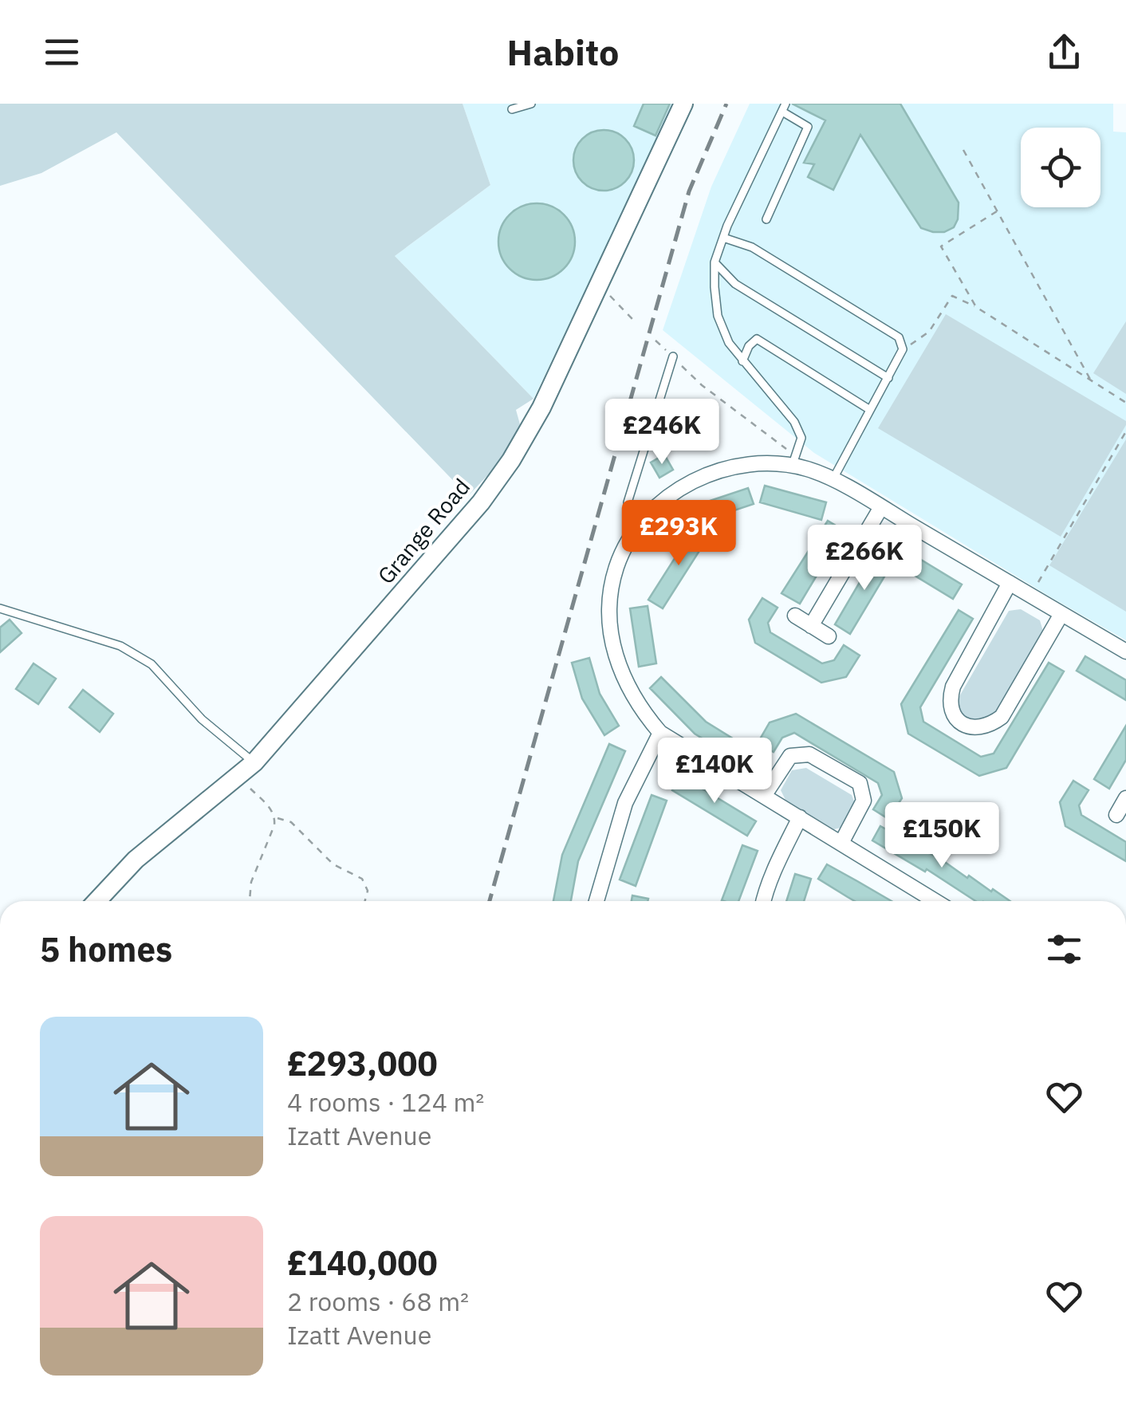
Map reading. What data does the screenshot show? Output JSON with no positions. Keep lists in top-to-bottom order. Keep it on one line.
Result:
{"streets":{"street":["Grange Road"]},"page":{"header":"Habito","price":["£246K","£293K","£266K","£140K","£150K"],"heading":"5 homes","list":[{"name":"£293,000","note":"4 rooms · 124 m² · Izatt Avenue"},{"name":"£140,000","note":"2 rooms · 68 m² · Izatt Avenue"}]}}
